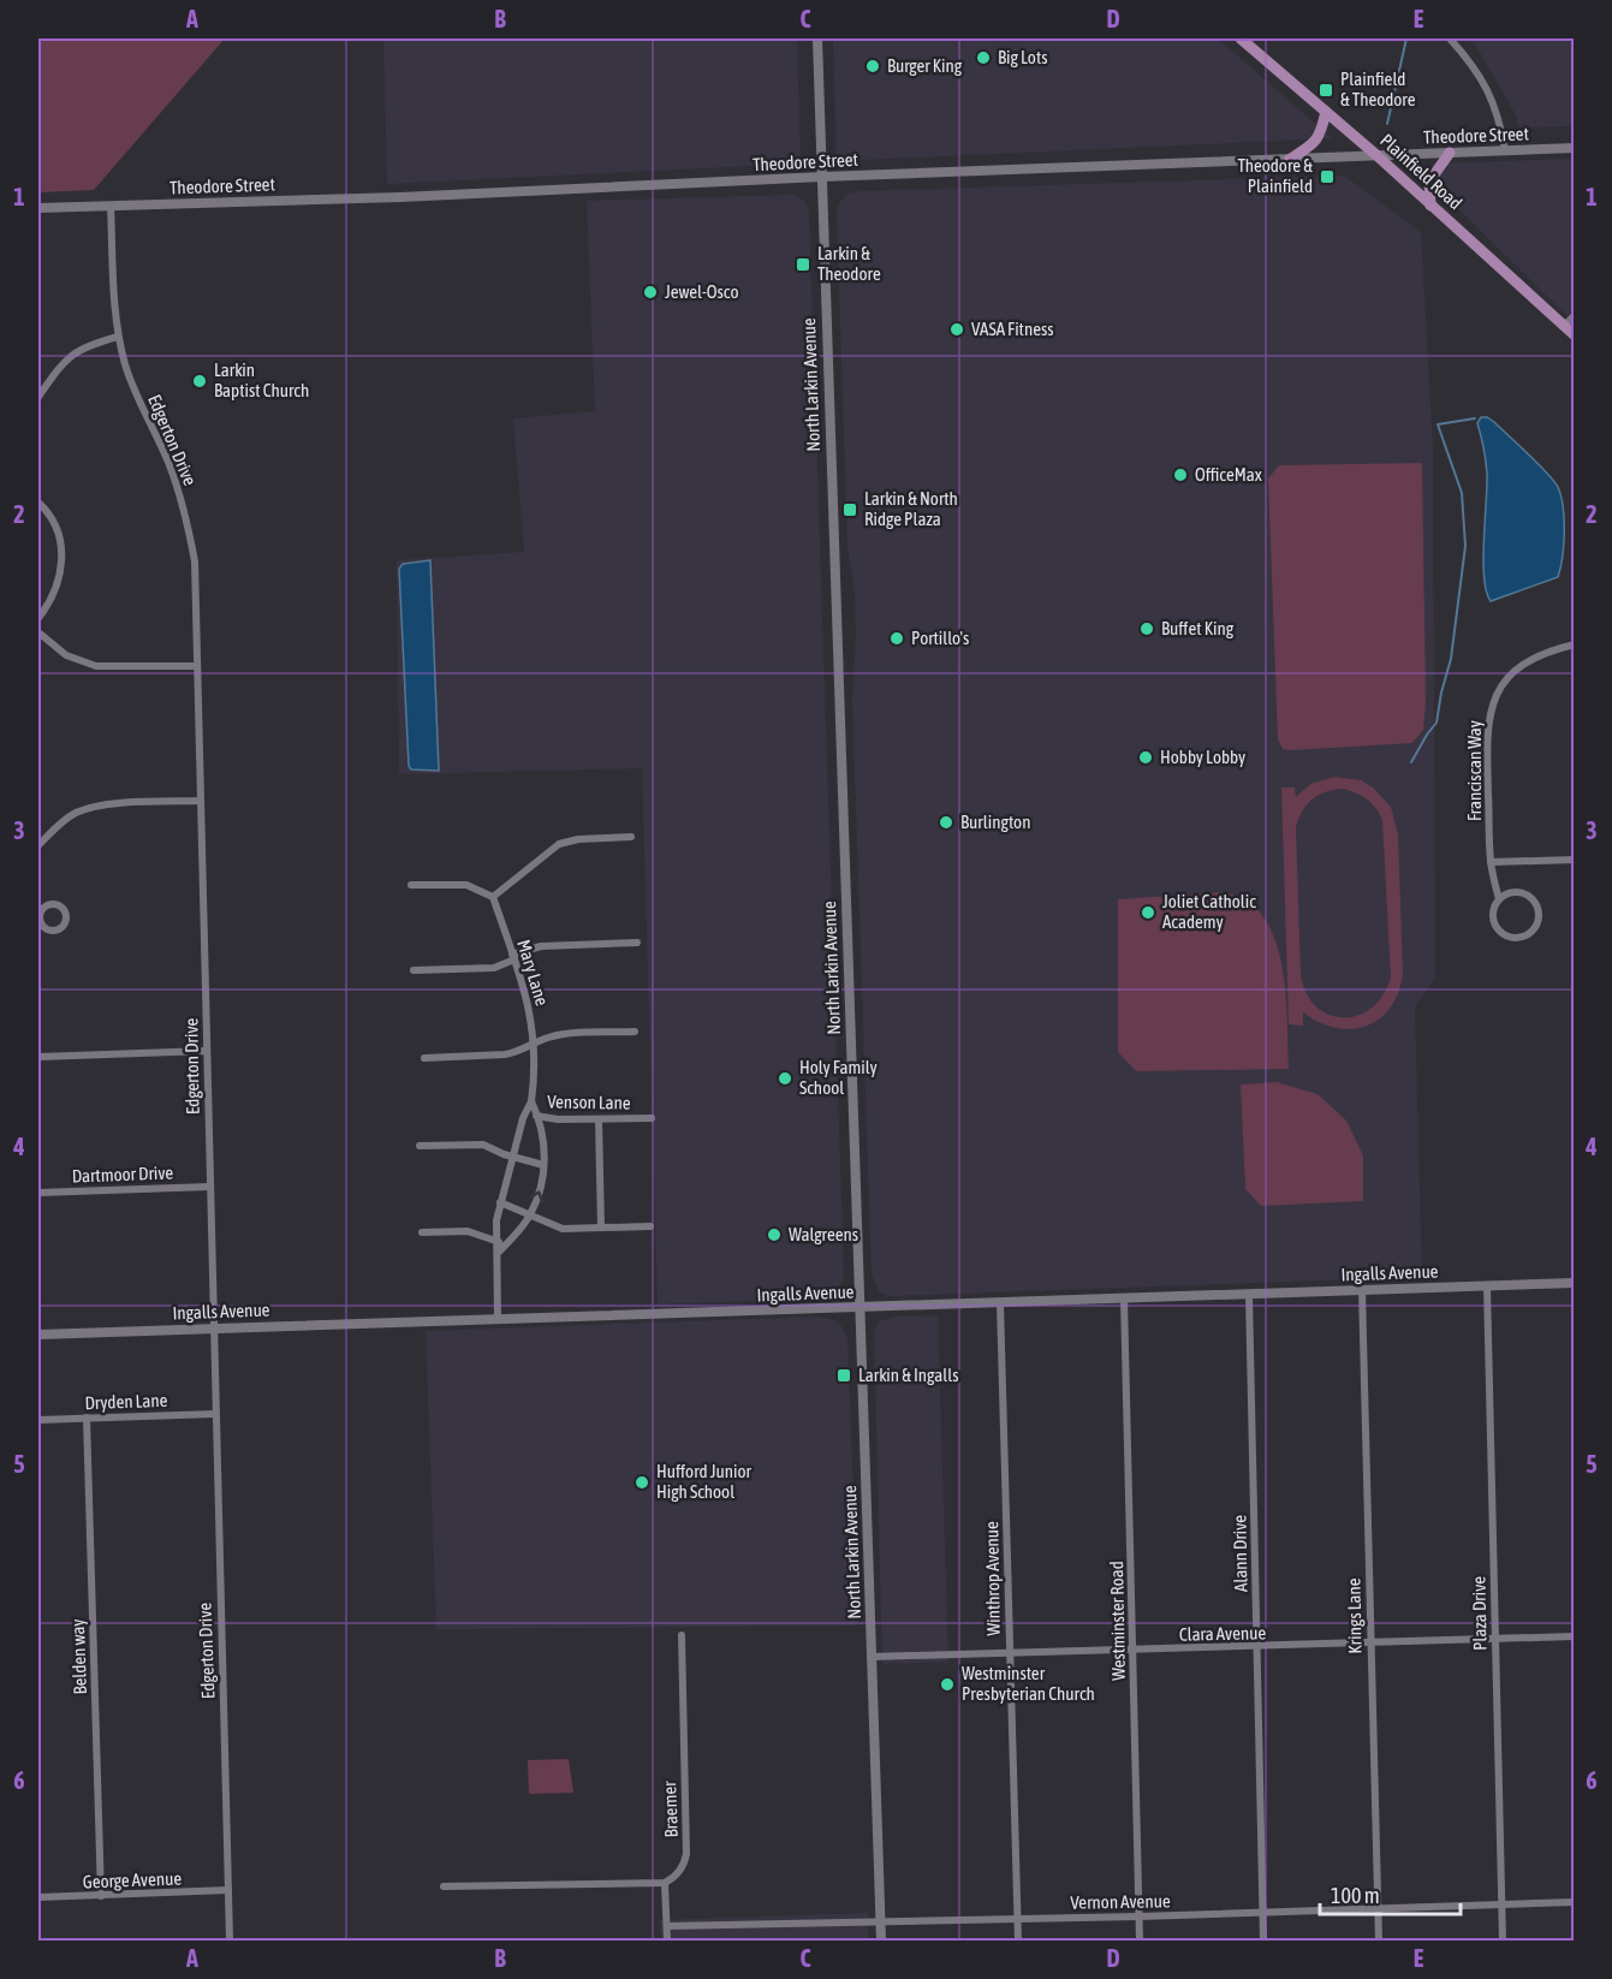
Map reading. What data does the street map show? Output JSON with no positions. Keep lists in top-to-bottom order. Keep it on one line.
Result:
{"streets":{"main road":["Theodore Street","Plainfield Road","North Larkin Avenue"],"street":["Edgerton Drive","Franciscan Way","Mary Lane","Venson Lane","Dartmoor Drive","Ingalls Avenue","Dryden Lane","Alann Drive","Winthrop Avenue","Plaza Drive","Krings Lane","Westminster Road","Clara Avenue","Belden way","Braemer","George Avenue","Vernon Avenue"]},"crossings":[["Theodore Street","Plainfield Road"],["Theodore Street","North Larkin Avenue"],["Theodore Street","Edgerton Drive"],["North Larkin Avenue","Ingalls Avenue"],["North Larkin Avenue","Clara Avenue"],["North Larkin Avenue","Vernon Avenue"],["Edgerton Drive","Dartmoor Drive"],["Edgerton Drive","Ingalls Avenue"],["Edgerton Drive","Dryden Lane"],["Edgerton Drive","George Avenue"],["Mary Lane","Venson Lane"],["Mary Lane","Ingalls Avenue"],["Ingalls Avenue","Alann Drive"],["Ingalls Avenue","Winthrop Avenue"],["Ingalls Avenue","Plaza Drive"],["Ingalls Avenue","Krings Lane"],["Ingalls Avenue","Westminster Road"],["Dryden Lane","Belden way"],["Alann Drive","Clara Avenue"],["Alann Drive","Vernon Avenue"],["Winthrop Avenue","Clara Avenue"],["Winthrop Avenue","Vernon Avenue"],["Plaza Drive","Clara Avenue"],["Plaza Drive","Vernon Avenue"],["Krings Lane","Clara Avenue"],["Krings Lane","Vernon Avenue"],["Westminster Road","Clara Avenue"],["Westminster Road","Vernon Avenue"],["Belden way","George Avenue"]],"places":{"other":["Big Lots","Burger King","Jewel-Osco","VASA Fitness","Larkin Baptist Church","OfficeMax","Buffet King","Portillo's","Hobby Lobby","Burlington","Joliet Catholic Academy","Holy Family School","Walgreens","Hufford Junior High School","Westminster Presbyterian Church"],"transit":["Plainfield & Theodore","Theodore & Plainfield","Larkin & Theodore","Larkin & North Ridge Plaza","Larkin & Ingalls"]},"scale_bar":"100 m","grid":{"columns":["A","B","C","D","E"],"rows":["1","2","3","4","5","6"]}}
